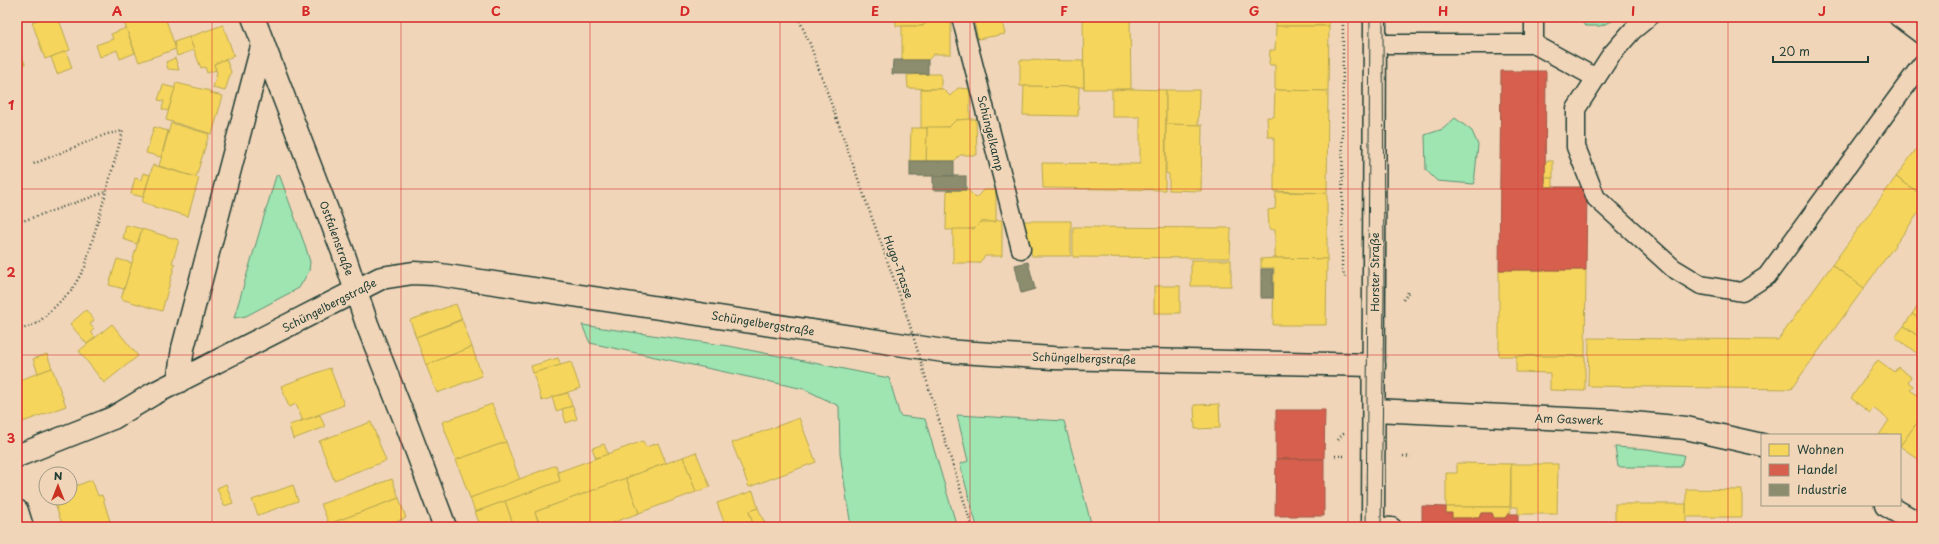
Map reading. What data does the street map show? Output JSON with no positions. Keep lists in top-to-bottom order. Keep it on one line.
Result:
{"streets":{"street":["Ostfalenstraße","Horster Straße","Schüngelbergstraße","Am Gaswerk"],"lane":["Schüngelkamp"],"path":["Hugo-Trasse"]},"crossings":[["Ostfalenstraße","Schüngelbergstraße"],["Horster Straße","Schüngelbergstraße"],["Horster Straße","Am Gaswerk"]],"legend":["Wohnen","Handel","Industrie"],"scale_bar":"20 m","north":"top","grid":{"columns":["A","B","C","D","E","F","G","H","I","J"],"rows":["1","2","3"]}}
